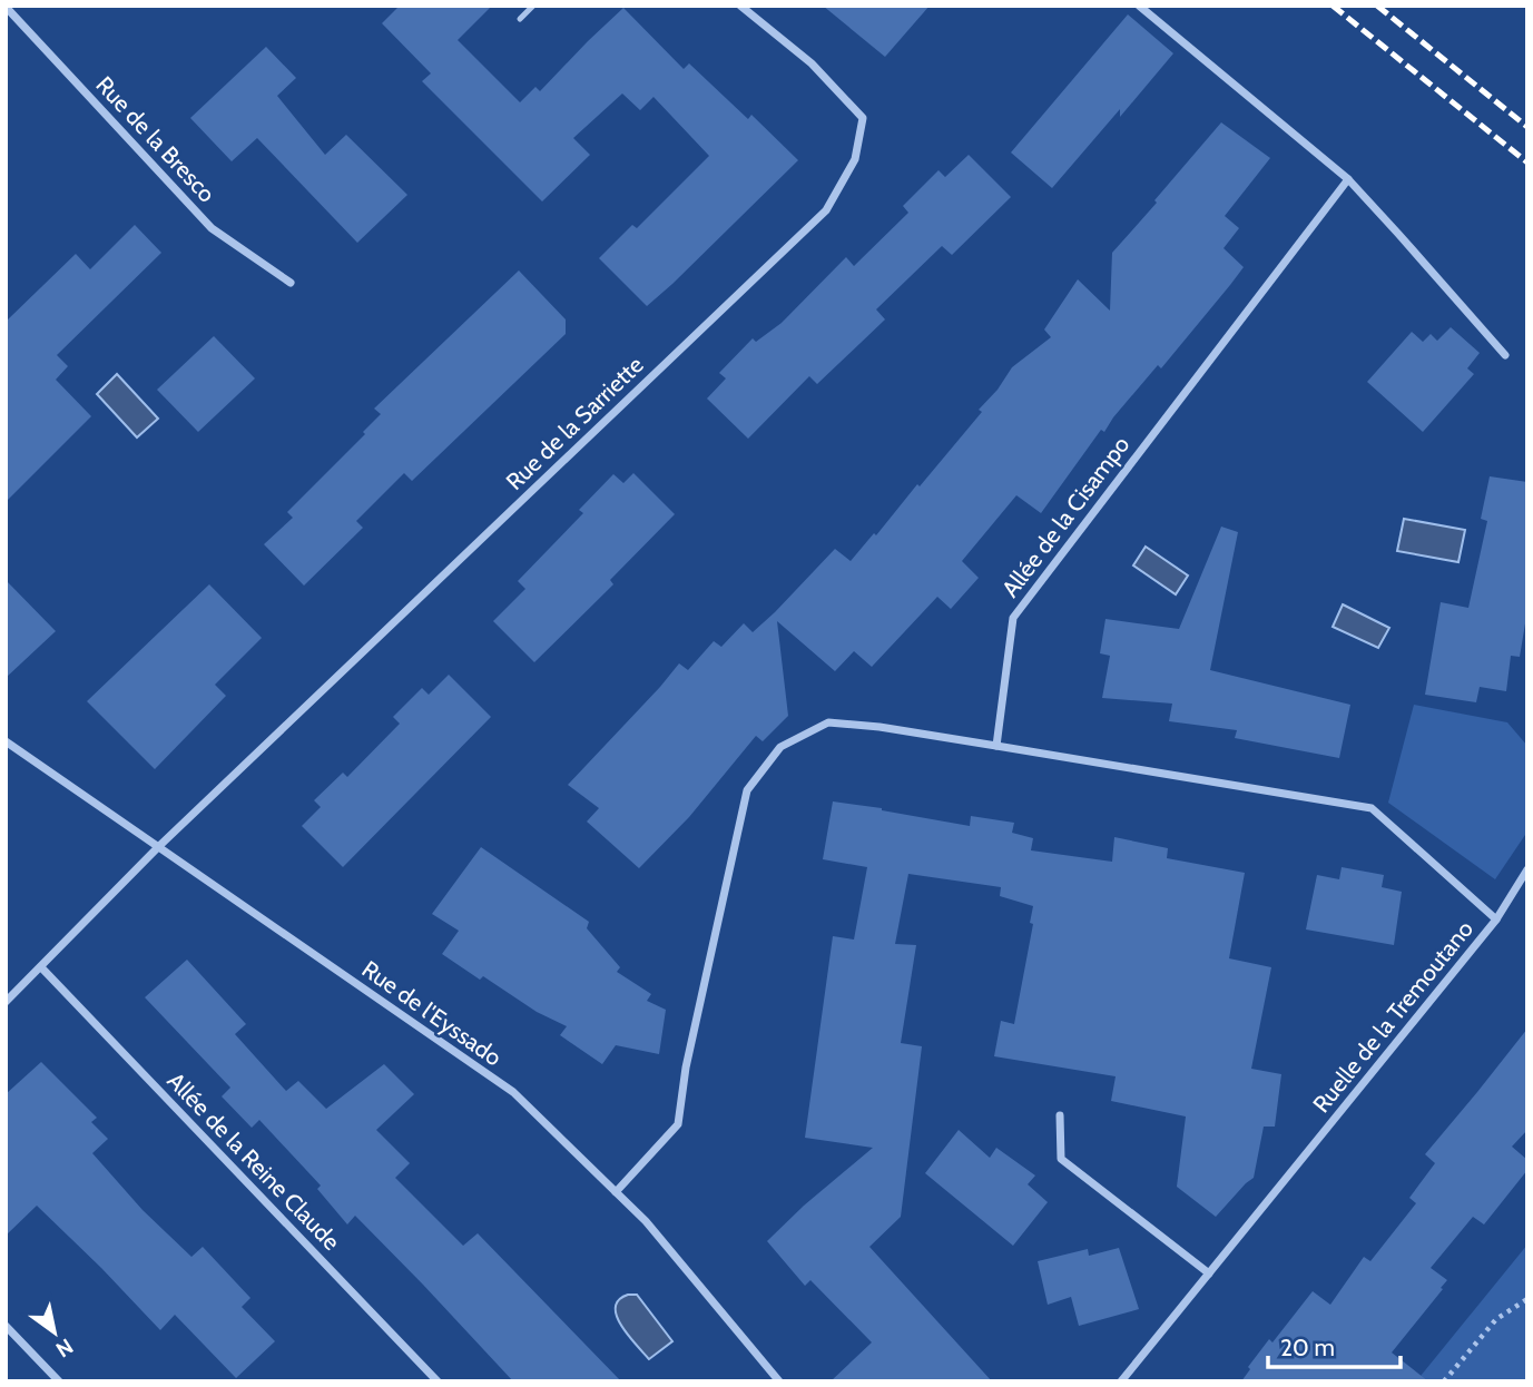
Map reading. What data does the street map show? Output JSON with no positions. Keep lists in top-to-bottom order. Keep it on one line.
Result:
{"streets":{"street":["Rue de la Bresco","Rue de la Sarriette","Allée de la Cisampo","Rue de l'Eyssado","Ruelle de la Tremoutano","Allée de la Reine Claude"]},"crossings":[["Rue de la Sarriette","Rue de l'Eyssado"],["Allée de la Cisampo","Ruelle de la Tremoutano"]],"scale_bar":"20 m","north":"bottom right"}
